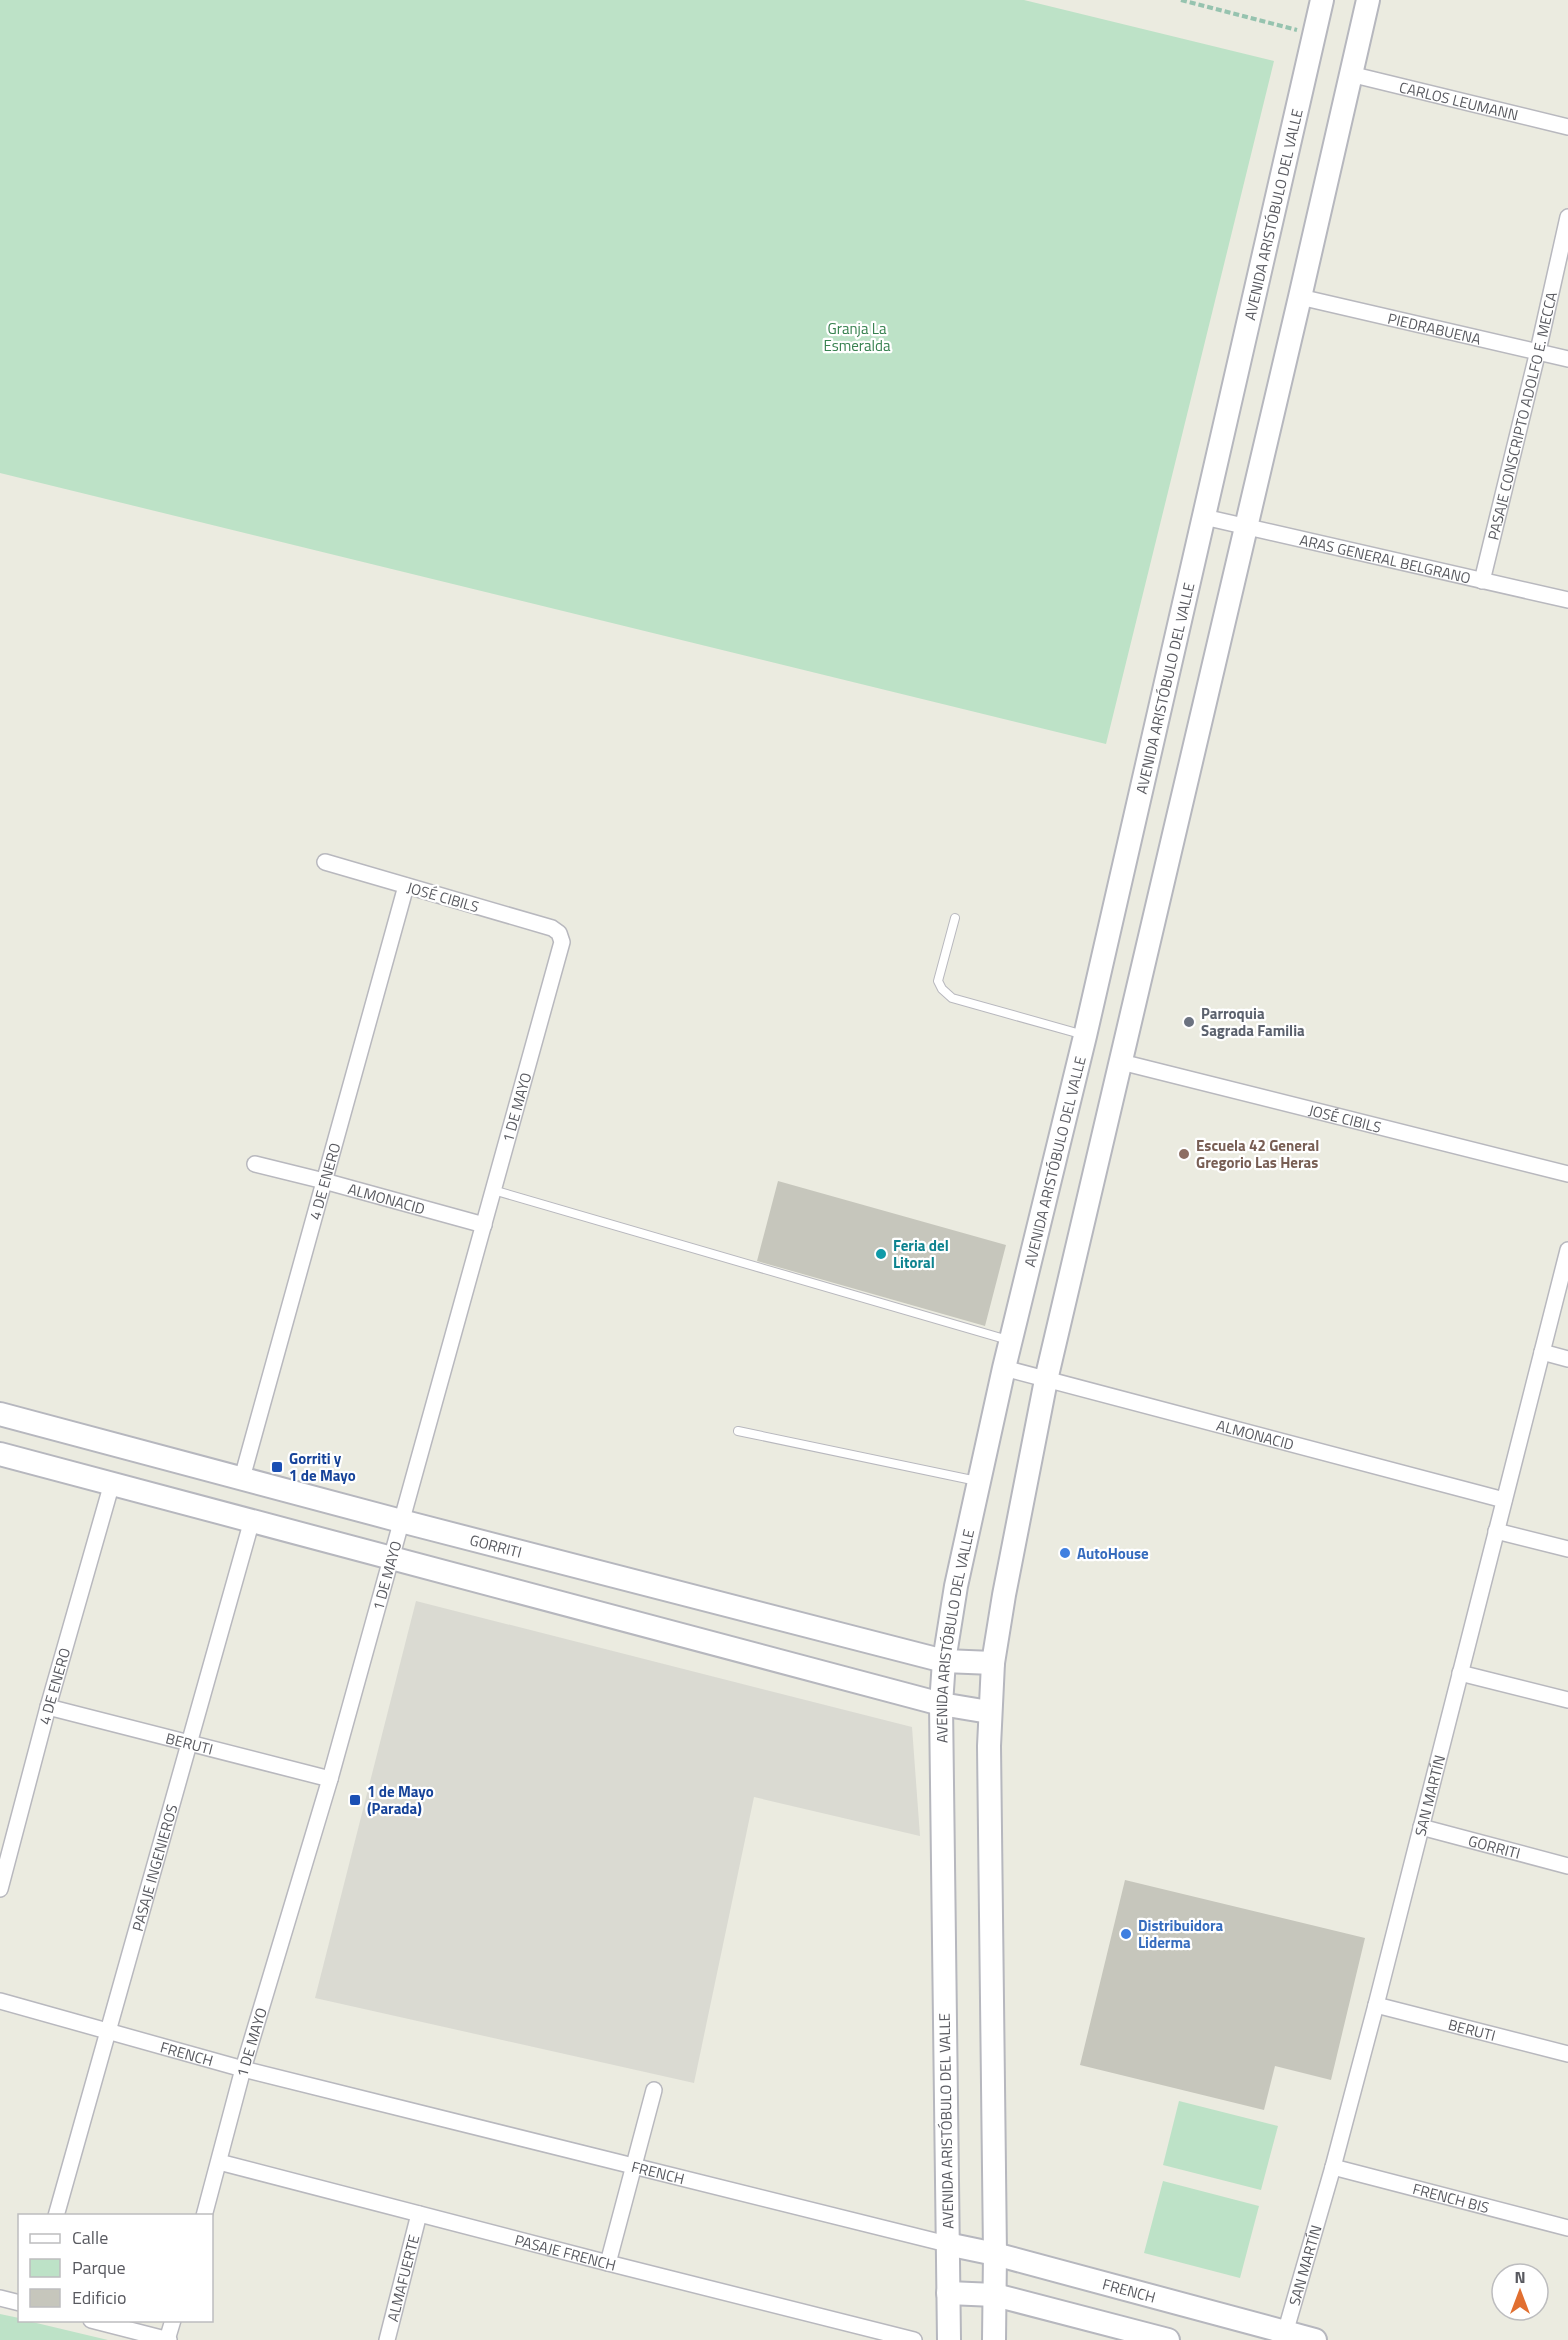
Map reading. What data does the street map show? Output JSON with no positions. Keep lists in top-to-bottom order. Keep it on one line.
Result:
{"streets":{"main road":["AVENIDA ARISTÓBULO DEL VALLE","GORRITI","FRENCH"],"street":["CARLOS LEUMANN","PIEDRABUENA","PASAJE CONSCRIPTO ADOLFO E. MECCA","ARAS GENERAL BELGRANO","JOSÉ CIBILS","1 DE MAYO","4 DE ENERO","ALMONACID","BERUTI","SAN MARTÍN","PASAJE INGENIEROS","FRENCH BIS","PASAJE FRENCH","ALMAFUERTE"]},"crossings":[["AVENIDA ARISTÓBULO DEL VALLE","ARAS GENERAL BELGRANO"],["AVENIDA ARISTÓBULO DEL VALLE","ALMONACID"],["AVENIDA ARISTÓBULO DEL VALLE","GORRITI"],["AVENIDA ARISTÓBULO DEL VALLE","FRENCH"],["PIEDRABUENA","PASAJE CONSCRIPTO ADOLFO E. MECCA"],["PASAJE CONSCRIPTO ADOLFO E. MECCA","ARAS GENERAL BELGRANO"],["JOSÉ CIBILS","1 DE MAYO"],["JOSÉ CIBILS","4 DE ENERO"],["1 DE MAYO","ALMONACID"],["1 DE MAYO","GORRITI"],["1 DE MAYO","BERUTI"],["1 DE MAYO","FRENCH"],["1 DE MAYO","PASAJE FRENCH"],["4 DE ENERO","ALMONACID"],["4 DE ENERO","GORRITI"],["4 DE ENERO","BERUTI"],["ALMONACID","SAN MARTÍN"],["GORRITI","SAN MARTÍN"],["BERUTI","SAN MARTÍN"],["BERUTI","PASAJE INGENIEROS"],["SAN MARTÍN","FRENCH"],["SAN MARTÍN","FRENCH BIS"],["PASAJE INGENIEROS","FRENCH"],["PASAJE FRENCH","ALMAFUERTE"]],"parks":["Granja La Esmeralda"],"places":{"other":["Parroquia Sagrada Familia","Escuela 42 General Gregorio Las Heras","Feria del Litoral","AutoHouse","Distribuidora Liderma"],"transit":["Gorriti y 1 de Mayo","1 de Mayo (Parada)"]},"legend":["Calle","Parque","Edificio"],"north":"top"}
